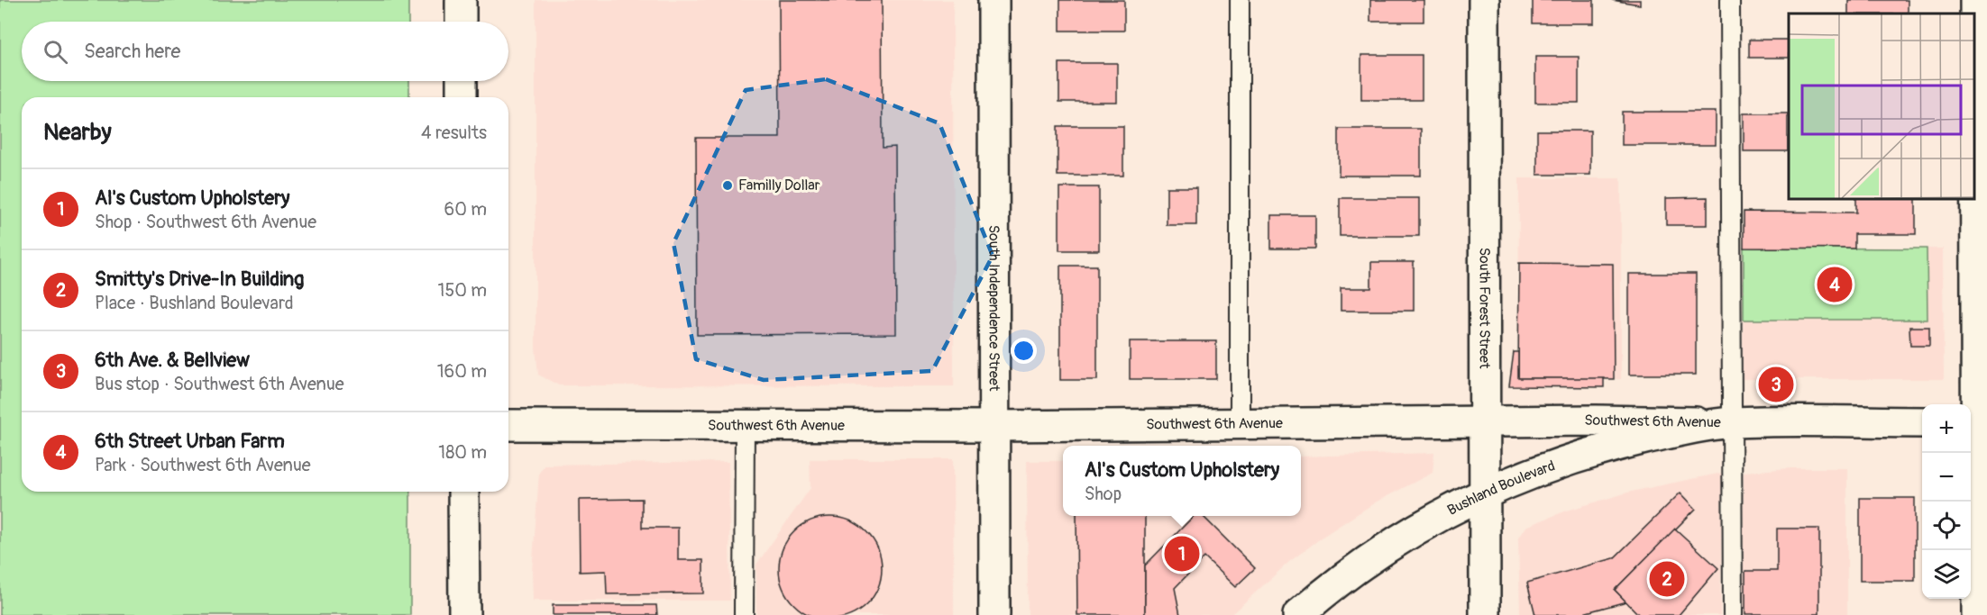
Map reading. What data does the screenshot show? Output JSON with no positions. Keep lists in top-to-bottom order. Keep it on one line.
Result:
{"streets":{"street":["South Independence Street","South Forest Street","Southwest 6th Avenue","Bushland Boulevard"]},"crossings":[["South Independence Street","Southwest 6th Avenue"],["South Forest Street","Southwest 6th Avenue"],["South Forest Street","Bushland Boulevard"],["Southwest 6th Avenue","Bushland Boulevard"]],"places":["Familly Dollar"],"page":{"search":"Search here","heading":["Nearby","4 results"],"list":[{"mark":"1","name":"Al's Custom Upholstery","note":"Shop · Southwest 6th Avenue","value":"60 m"},{"mark":"2","name":"Smitty's Drive-In Building","note":"Place · Bushland Boulevard","value":"150 m"},{"mark":"3","name":"6th Ave. & Bellview","note":"Bus stop · Southwest 6th Avenue","value":"160 m"},{"mark":"4","name":"6th Street Urban Farm","note":"Park · Southwest 6th Avenue","value":"180 m"}],"pins":["4","3","1","2"],"map_buttons":["+","−"],"popup":["Al's Custom Upholstery","Shop"]}}
